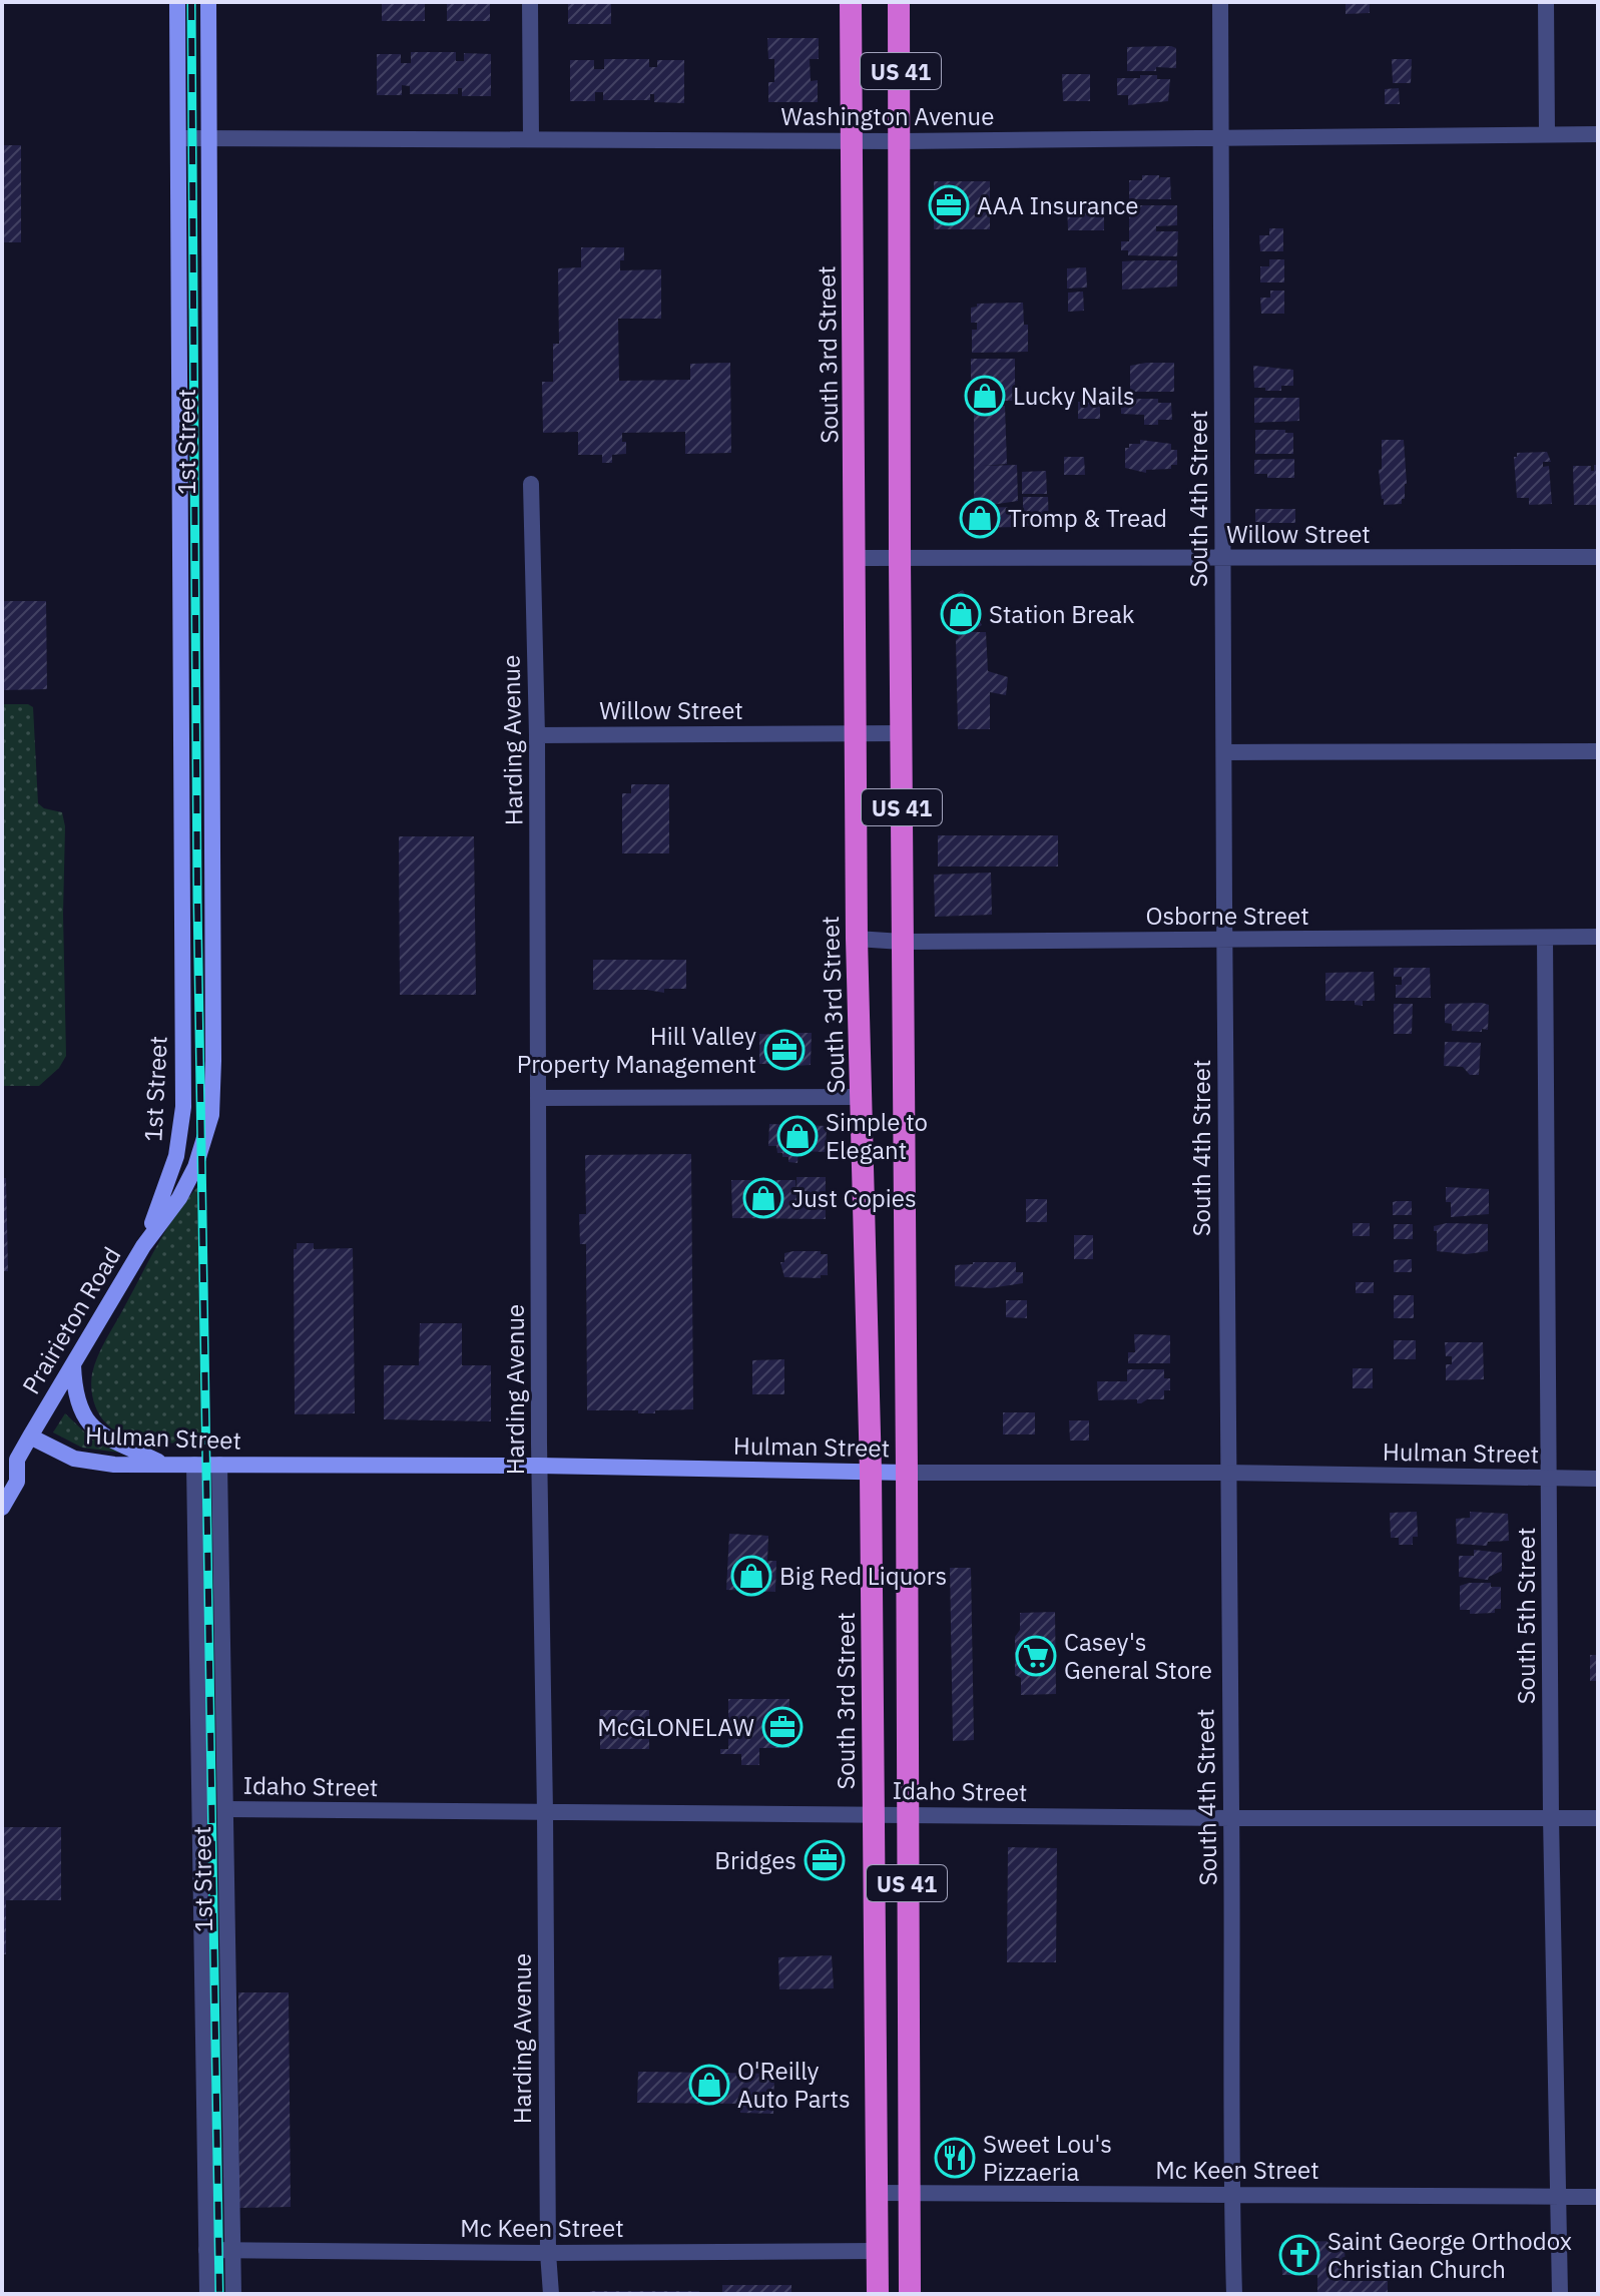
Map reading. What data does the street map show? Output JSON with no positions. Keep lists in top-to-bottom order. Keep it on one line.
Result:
{"streets":{"highway":["US 41","South 3rd Street"],"main road":["1st Street","Prairieton Road","Hulman Street"],"street":["Washington Avenue","South 4th Street","Willow Street","Harding Avenue","Osborne Street","South 5th Street","Idaho Street","Mc Keen Street"]},"crossings":[["US 41","Washington Avenue"],["US 41","Willow Street"],["US 41","Osborne Street"],["US 41","Hulman Street"],["US 41","Idaho Street"],["US 41","Mc Keen Street"],["Washington Avenue","South 3rd Street"],["Washington Avenue","1st Street"],["Washington Avenue","South 4th Street"],["South 3rd Street","Willow Street"],["South 3rd Street","Osborne Street"],["South 3rd Street","Hulman Street"],["South 3rd Street","Idaho Street"],["South 3rd Street","Mc Keen Street"],["1st Street","Prairieton Road"],["1st Street","Hulman Street"],["1st Street","Idaho Street"],["1st Street","Mc Keen Street"],["South 4th Street","Willow Street"],["South 4th Street","Osborne Street"],["South 4th Street","Hulman Street"],["South 4th Street","Idaho Street"],["South 4th Street","Mc Keen Street"],["Willow Street","Harding Avenue"],["Harding Avenue","Hulman Street"],["Harding Avenue","Idaho Street"],["Harding Avenue","Mc Keen Street"],["Osborne Street","South 5th Street"],["Prairieton Road","Hulman Street"],["Hulman Street","South 5th Street"],["South 5th Street","Idaho Street"],["South 5th Street","Mc Keen Street"]],"places":{"office":["AAA Insurance","Hill Valley Property Management","McGLONELAW","Bridges"],"shop":["Lucky Nails","Tromp & Tread","Station Break","Simple to Elegant","Just Copies","Big Red Liquors","O'Reilly Auto Parts"],"supermarket":["Casey's General Store"],"restaurant":["Sweet Lou's Pizzaeria"],"church":["Saint George Orthodox Christian Church"]}}
